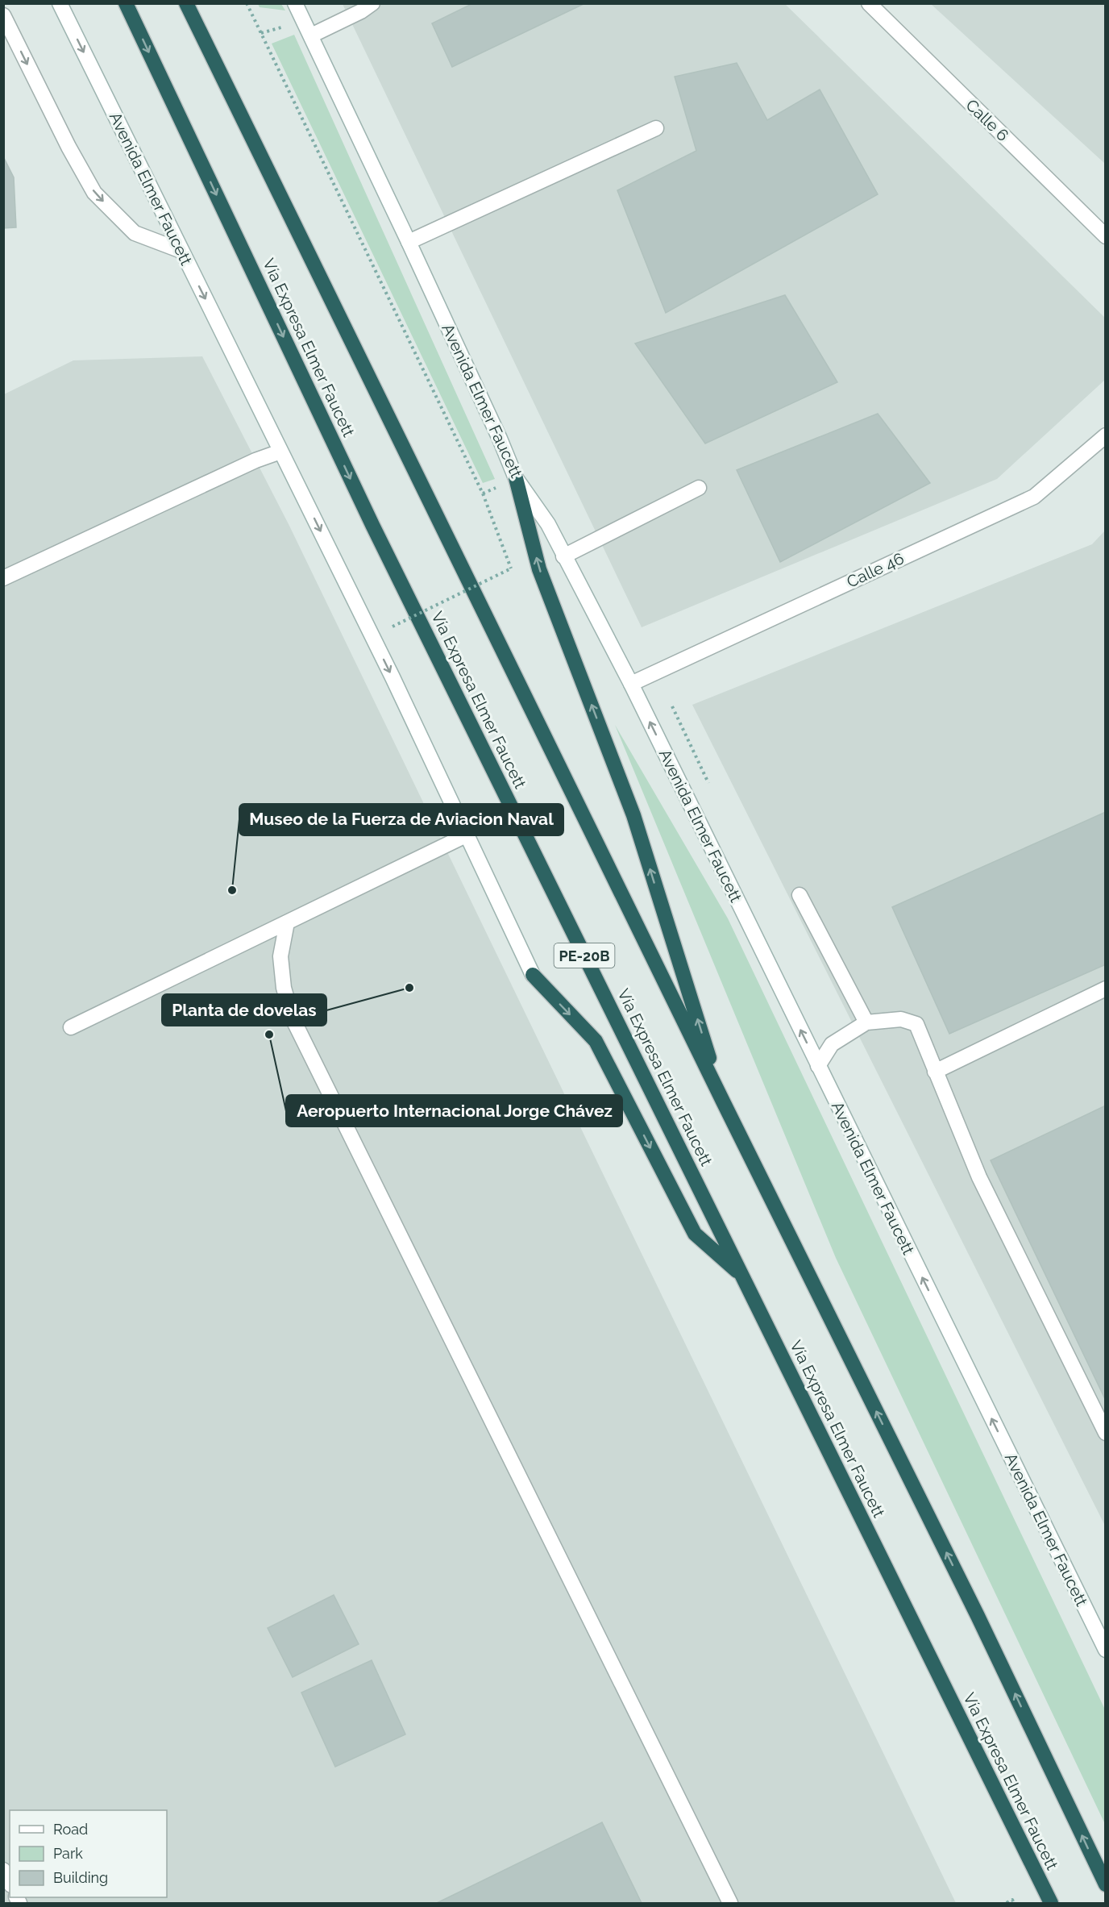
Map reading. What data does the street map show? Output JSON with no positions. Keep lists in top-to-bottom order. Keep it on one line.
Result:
{"streets":{"highway":["Vía Expresa Elmer Faucett","PE-20B"],"main road":["Calle 6","Avenida Elmer Faucett","Calle 46"]},"crossings":[["Avenida Elmer Faucett","Calle 46"]],"places":["Museo de la Fuerza de Aviacion Naval","Planta de dovelas","Aeropuerto Internacional Jorge Chávez"],"legend":["Road","Park","Building"]}
